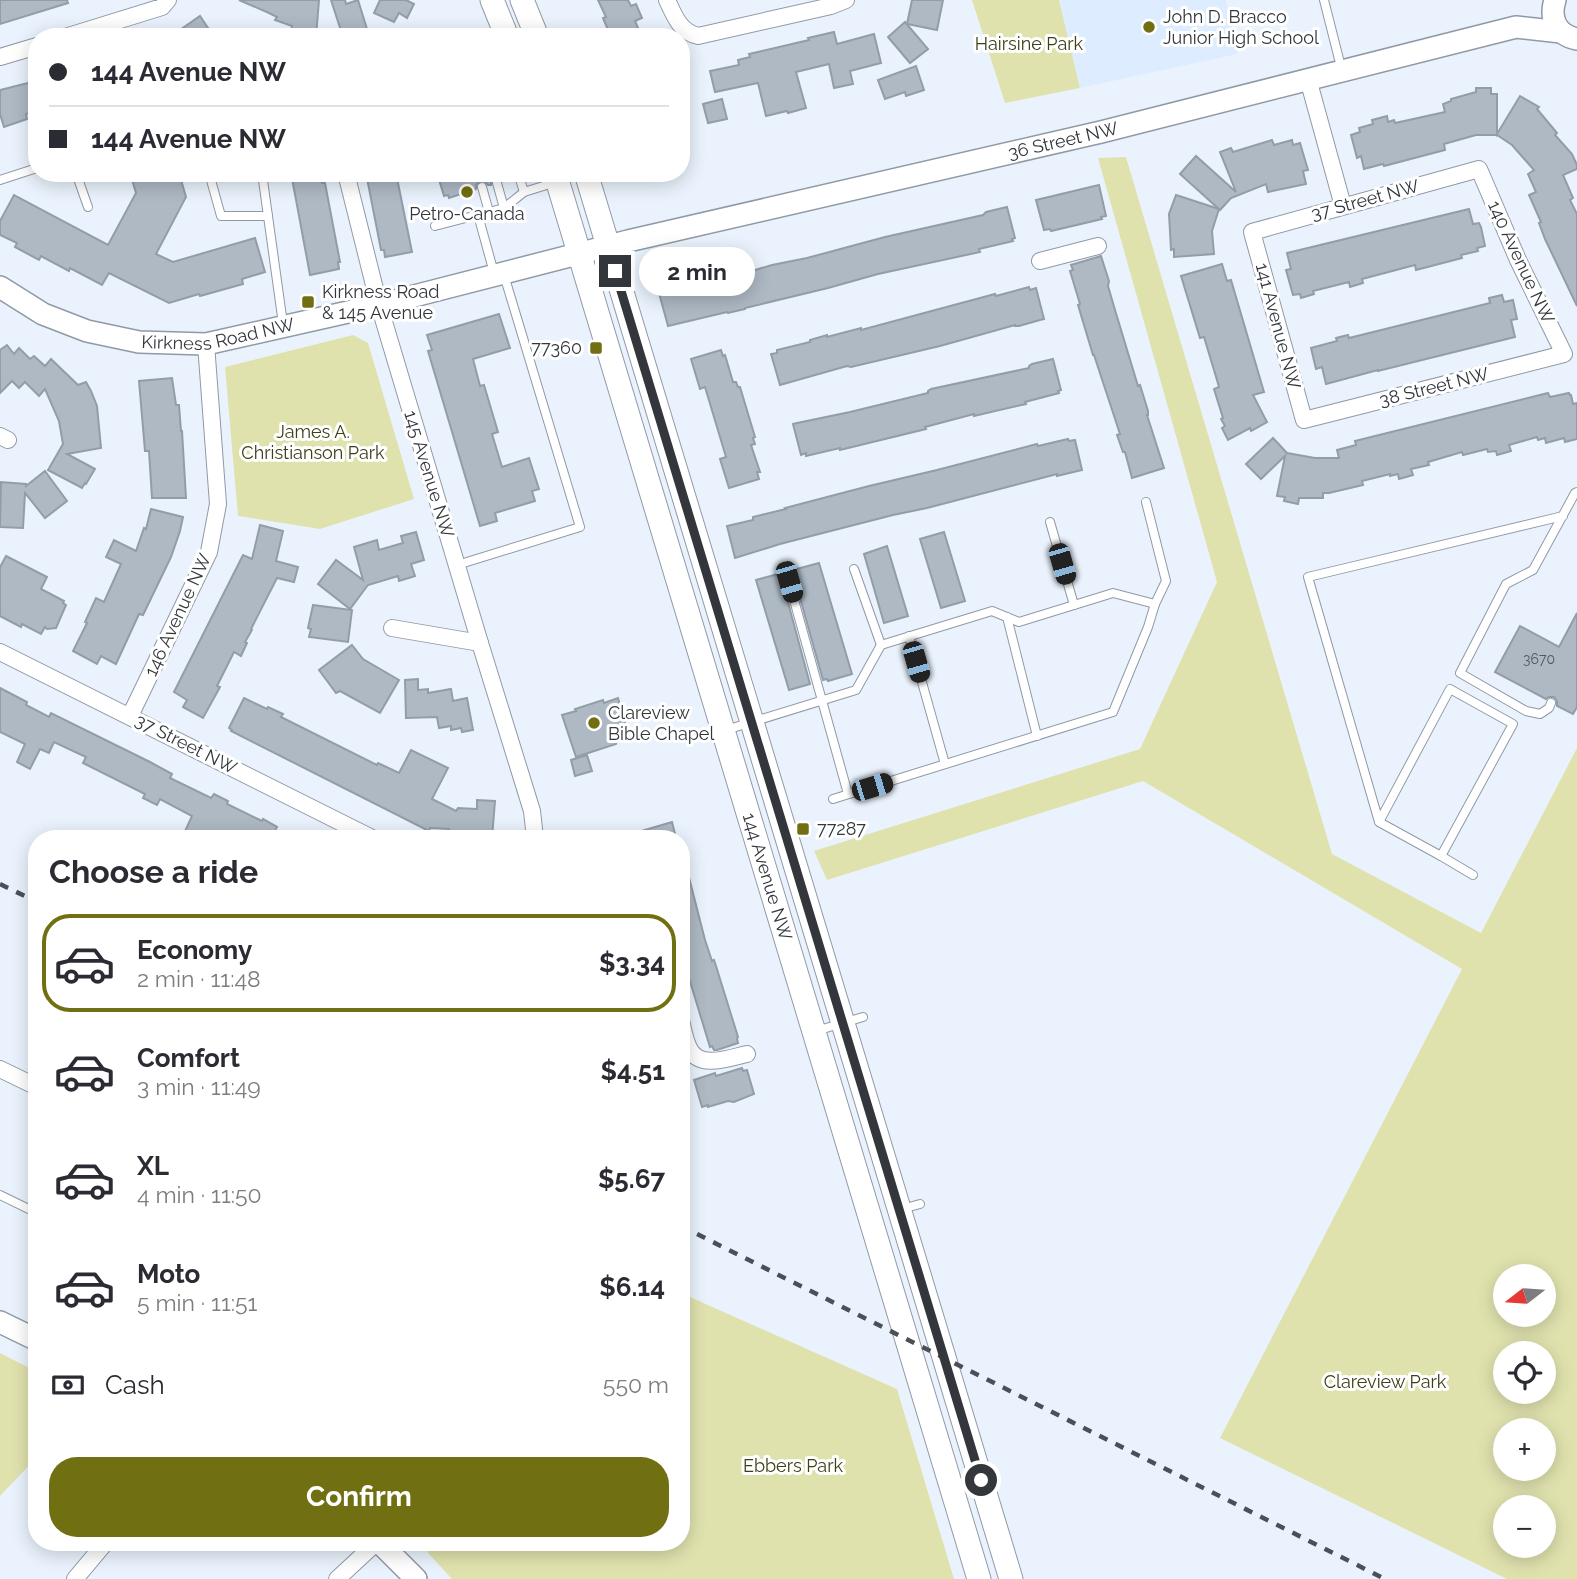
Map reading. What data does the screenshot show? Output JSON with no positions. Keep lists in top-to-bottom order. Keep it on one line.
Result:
{"streets":{"main road":["144 Avenue NW"],"street":["36 Street NW","37 Street NW","140 Avenue NW","141 Avenue NW","Kirkness Road NW","38 Street NW","145 Avenue NW","146 Avenue NW"]},"crossings":[["36 Street NW","Kirkness Road NW"],["36 Street NW","144 Avenue NW"],["37 Street NW","140 Avenue NW"],["37 Street NW","141 Avenue NW"],["37 Street NW","146 Avenue NW"],["140 Avenue NW","38 Street NW"],["141 Avenue NW","38 Street NW"],["Kirkness Road NW","145 Avenue NW"],["Kirkness Road NW","146 Avenue NW"],["Kirkness Road NW","144 Avenue NW"]],"parks":["Hairsine Park","James A. Christianson Park","Clareview Park","Ebbers Park"],"places":{"other":["John D. Bracco Junior High School","Petro-Canada","Clareview Bible Chapel"],"transit":["Kirkness Road & 145 Avenue","77360","77287"]},"house_numbers":["3670"],"north":"left","page":{"banner":["144 Avenue NW","144 Avenue NW"],"bubble":"2 min","heading":"Choose a ride","list":[{"name":"Economy","note":"2 min · 11:48","value":"$3.34"},{"name":"Comfort","note":"3 min · 11:49","value":"$4.51"},{"name":"XL","note":"4 min · 11:50","value":"$5.67"},{"name":"Moto","note":"5 min · 11:51","value":"$6.14"}],"map_buttons":["+","−"],"pay":["Cash","550 m"],"buttons":"Confirm"}}
